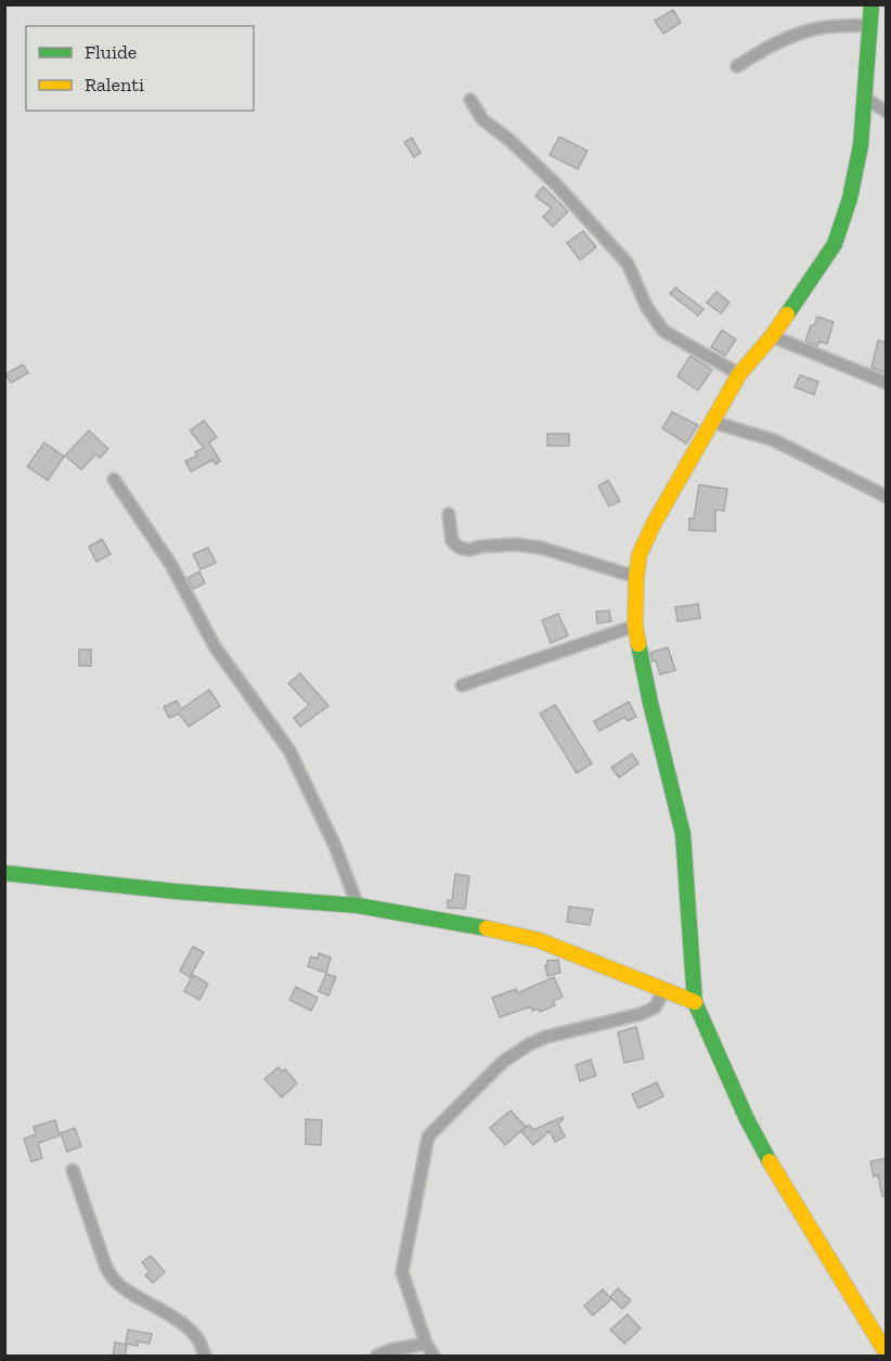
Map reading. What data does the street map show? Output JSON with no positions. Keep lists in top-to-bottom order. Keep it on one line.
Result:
{"legend":["Fluide","Ralenti"]}
